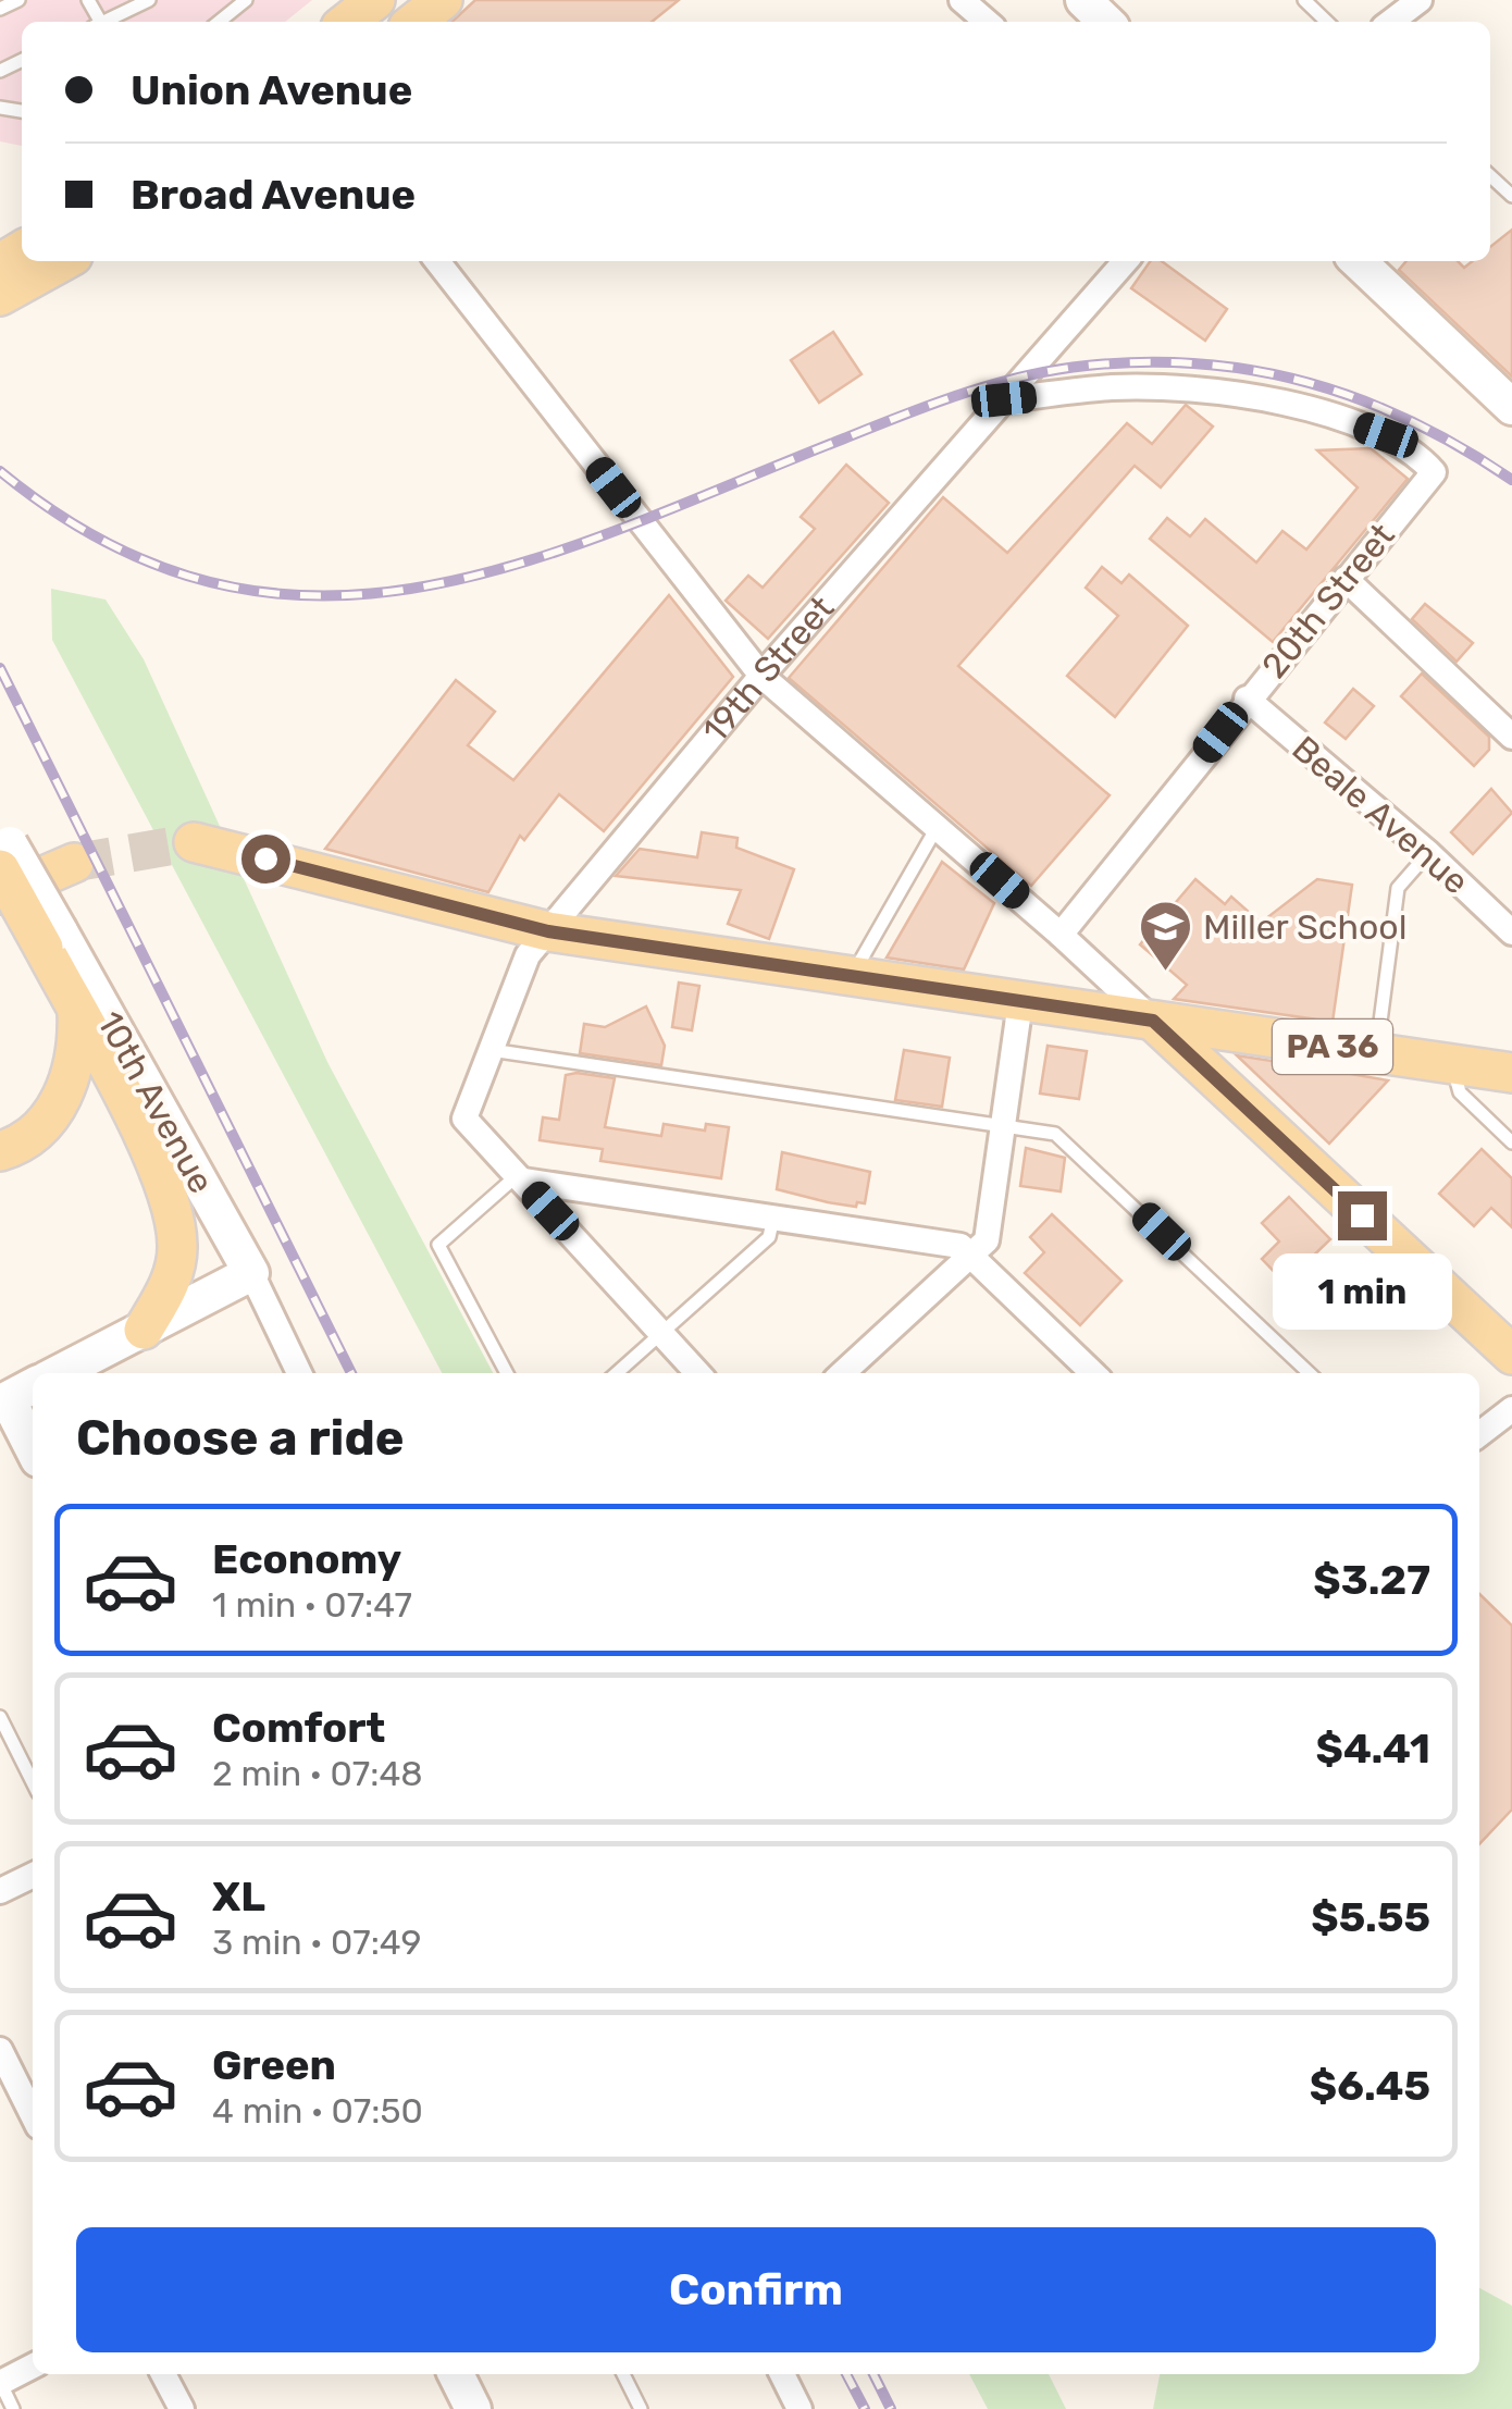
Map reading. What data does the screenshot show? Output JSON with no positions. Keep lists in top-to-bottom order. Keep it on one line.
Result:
{"streets":{"main road":["PA 36"],"street":["20th Street","19th Street","Beale Avenue","10th Avenue"]},"crossings":[["20th Street","19th Street"],["20th Street","Beale Avenue"],["19th Street","PA 36"]],"places":{"school or university":["Miller School"]},"page":{"banner":["Union Avenue","Broad Avenue"],"bubble":"1 min","heading":"Choose a ride","list":[{"name":"Economy","note":"1 min · 07:47","value":"$3.27"},{"name":"Comfort","note":"2 min · 07:48","value":"$4.41"},{"name":"XL","note":"3 min · 07:49","value":"$5.55"},{"name":"Green","note":"4 min · 07:50","value":"$6.45"}],"buttons":"Confirm"}}
